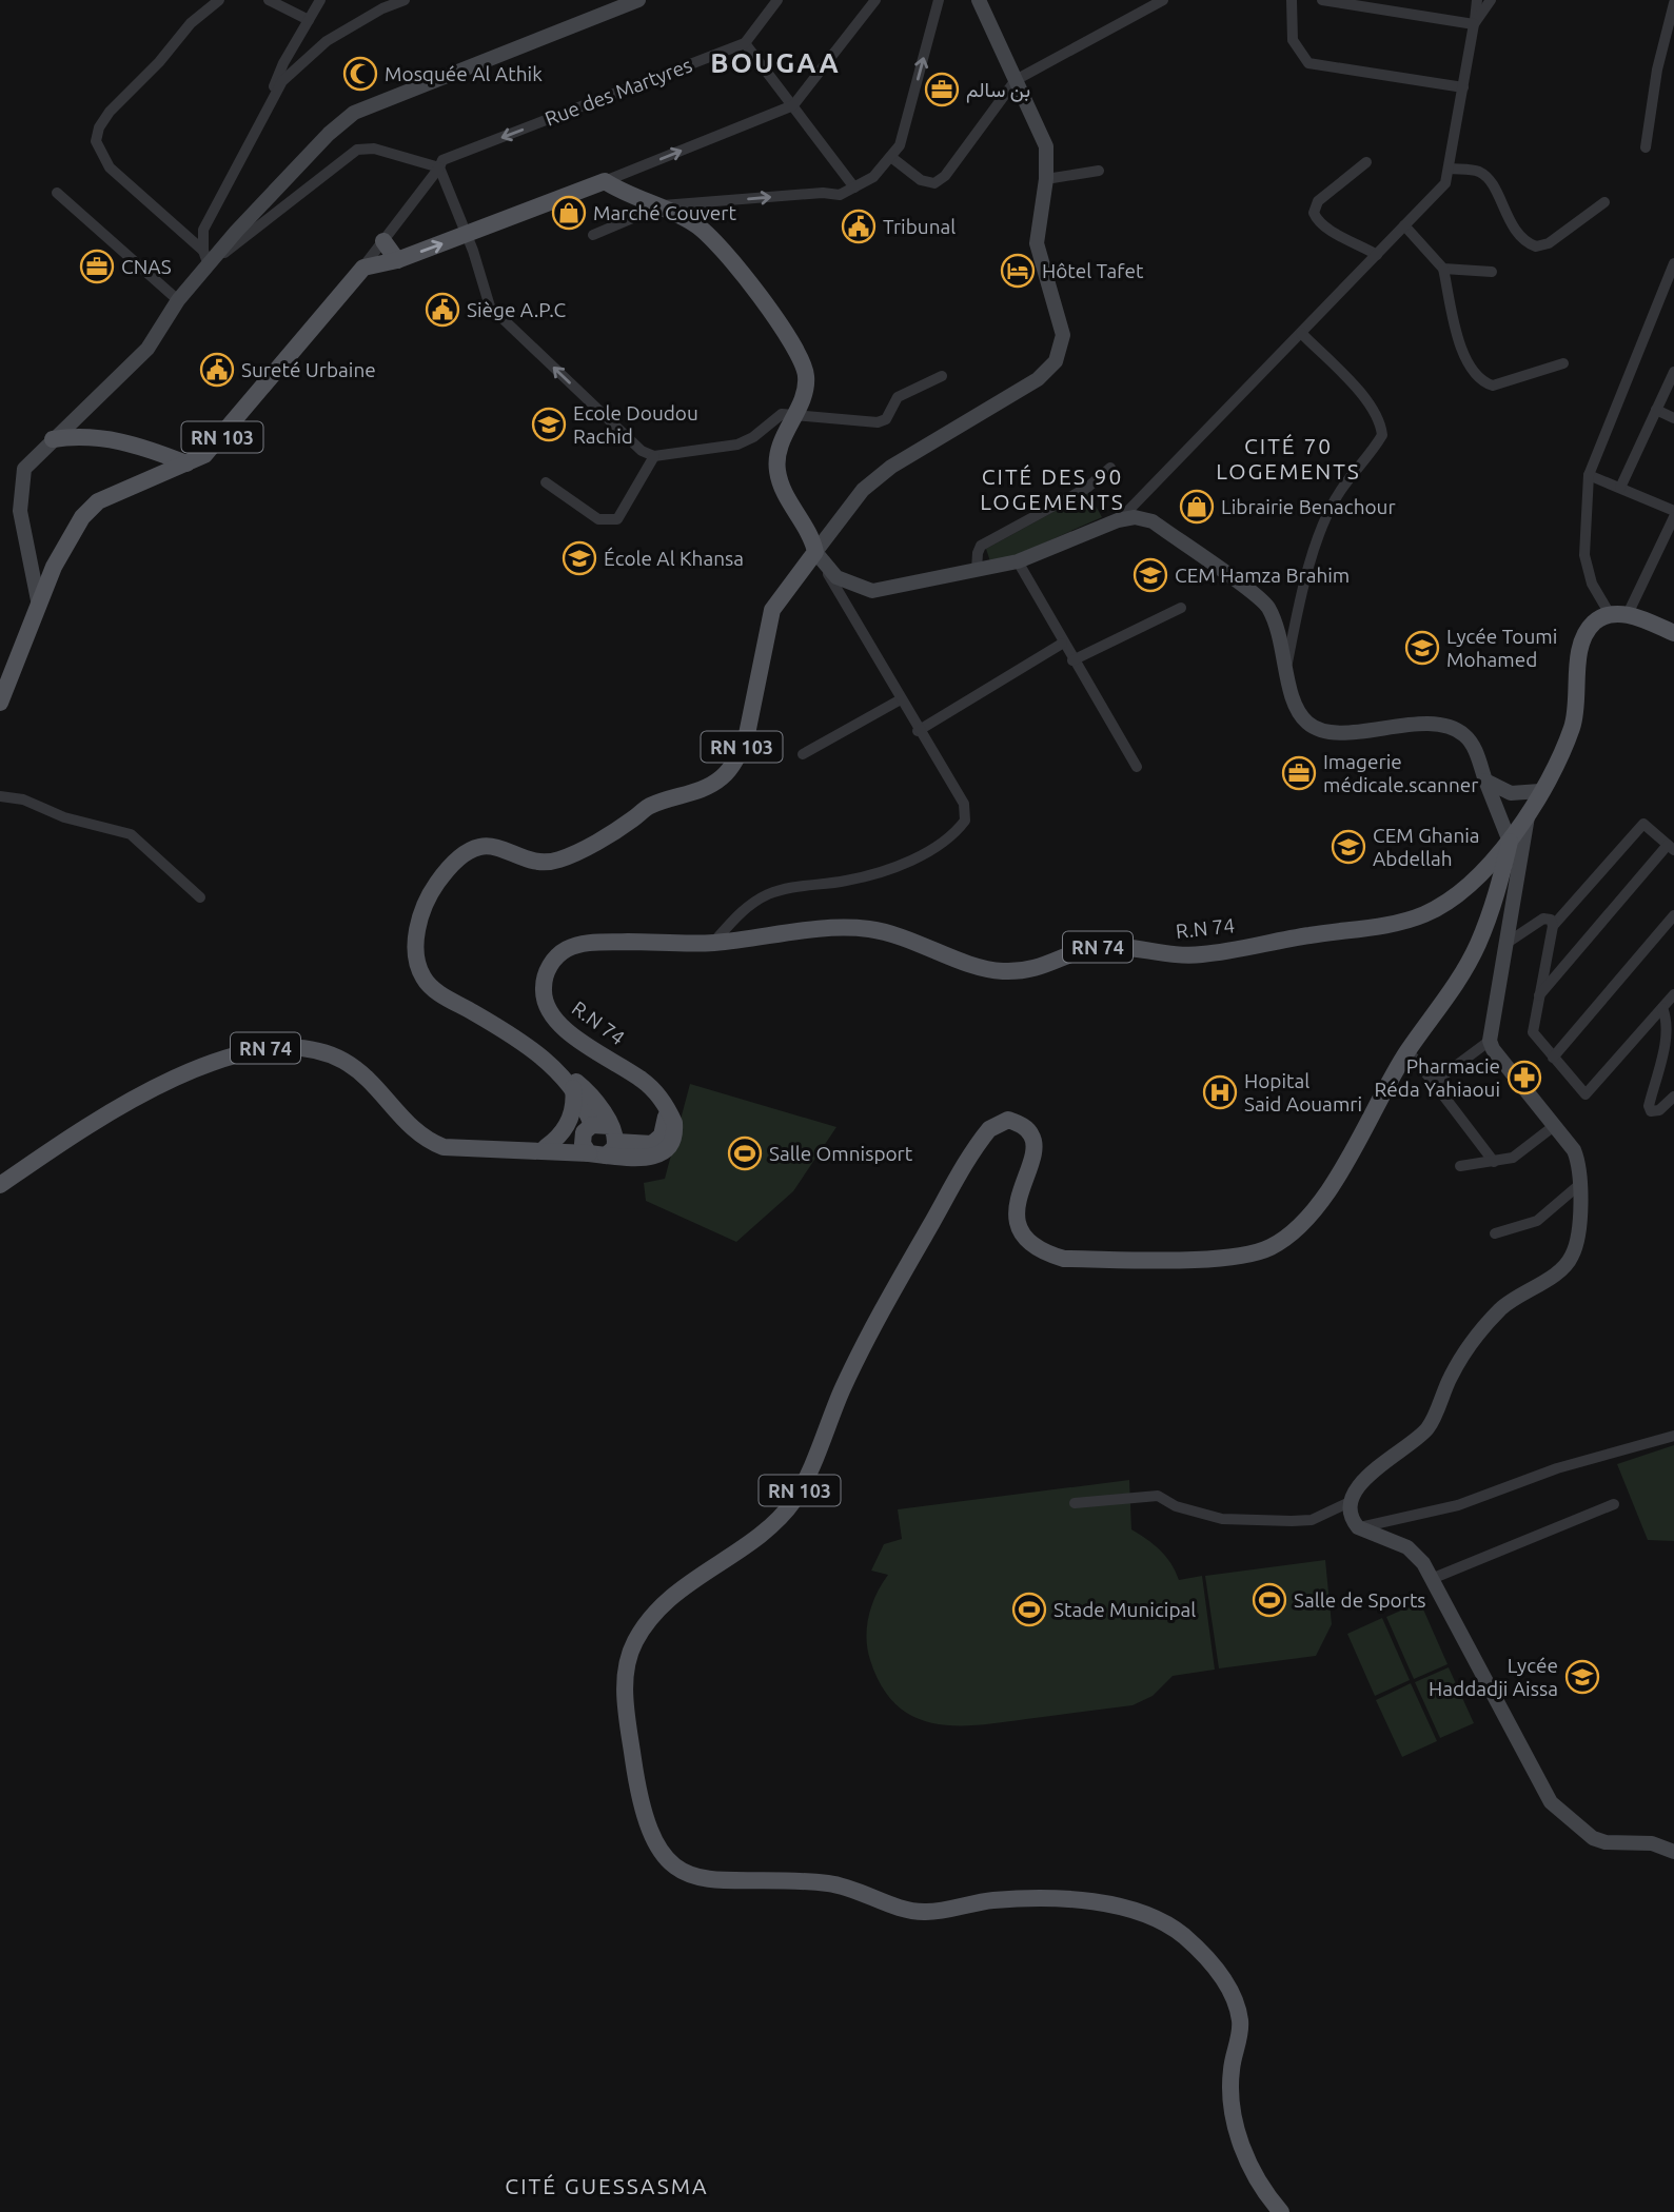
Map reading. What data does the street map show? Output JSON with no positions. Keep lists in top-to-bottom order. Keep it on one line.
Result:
{"streets":{"main road":["RN 103","R.N 74","RN 74"],"street":["Rue des Martyres"]},"crossings":[["RN 103","R.N 74"]],"districts":["BOUGAA","CITÉ 70 LOGEMENTS","CITÉ DES 90 LOGEMENTS","CITÉ GUESSASMA"],"places":{"mosque":["Mosquée Al Athik"],"office":["بن سالم","CNAS","Imagerie médicale.scanner"],"shop":["Marché Couvert","Librairie Benachour"],"public building":["Tribunal","Siège A.P.C","Sureté Urbaine"],"hotel":["Hôtel Tafet"],"school or university":["Ecole Doudou Rachid","École Al Khansa","CEM Hamza Brahim","Lycée Toumi Mohamed","CEM Ghania Abdellah","Lycée Haddadji Aissa"],"pharmacy":["Pharmacie Réda Yahiaoui"],"hospital":["Hopital Said Aouamri"],"sports":["Salle Omnisport","Salle de Sports","Stade Municipal"]}}
